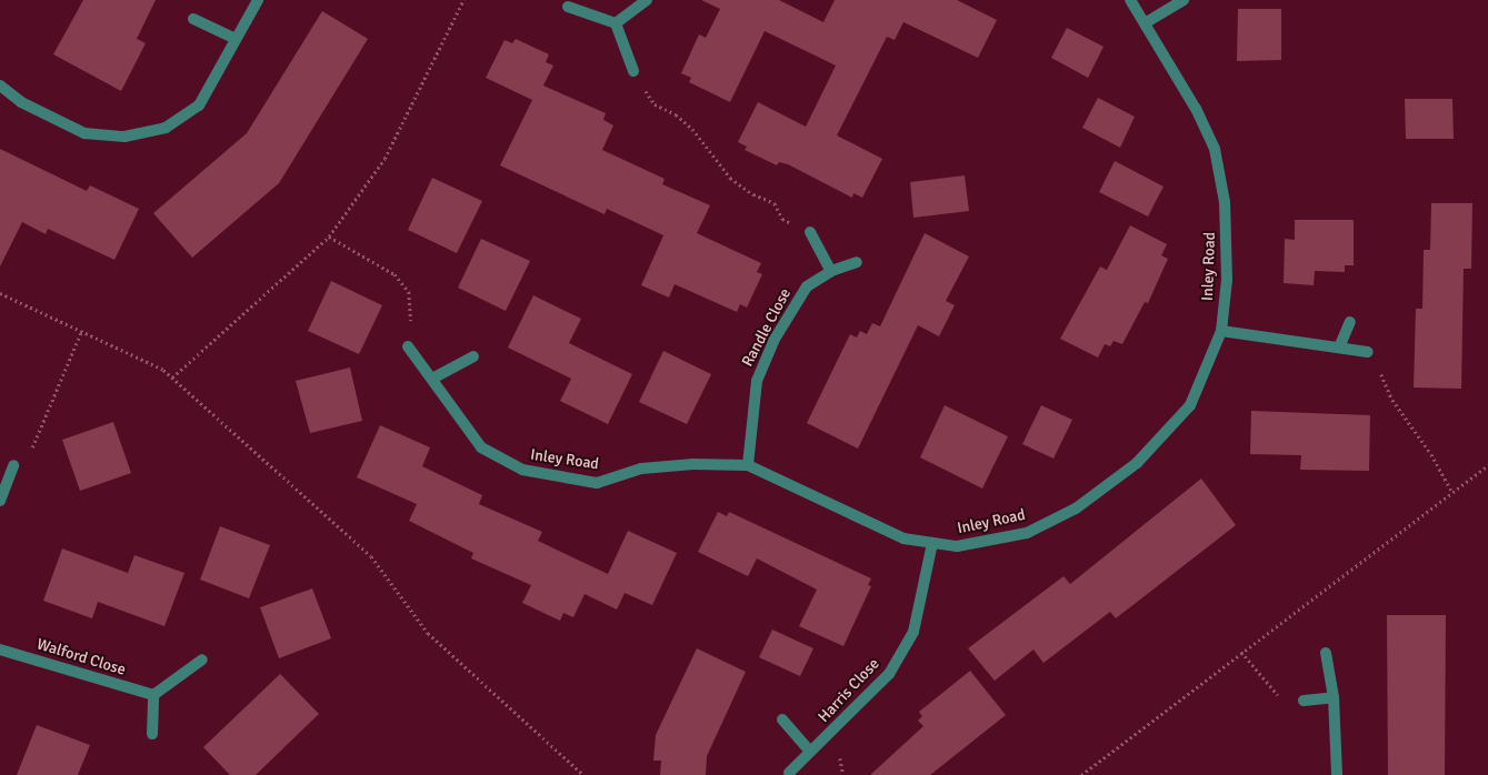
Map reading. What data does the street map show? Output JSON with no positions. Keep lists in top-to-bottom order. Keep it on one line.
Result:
{"streets":{"street":["Inley Road","Randle Close","Walford Close","Harris Close"]},"crossings":[["Inley Road","Randle Close"],["Inley Road","Harris Close"]]}
